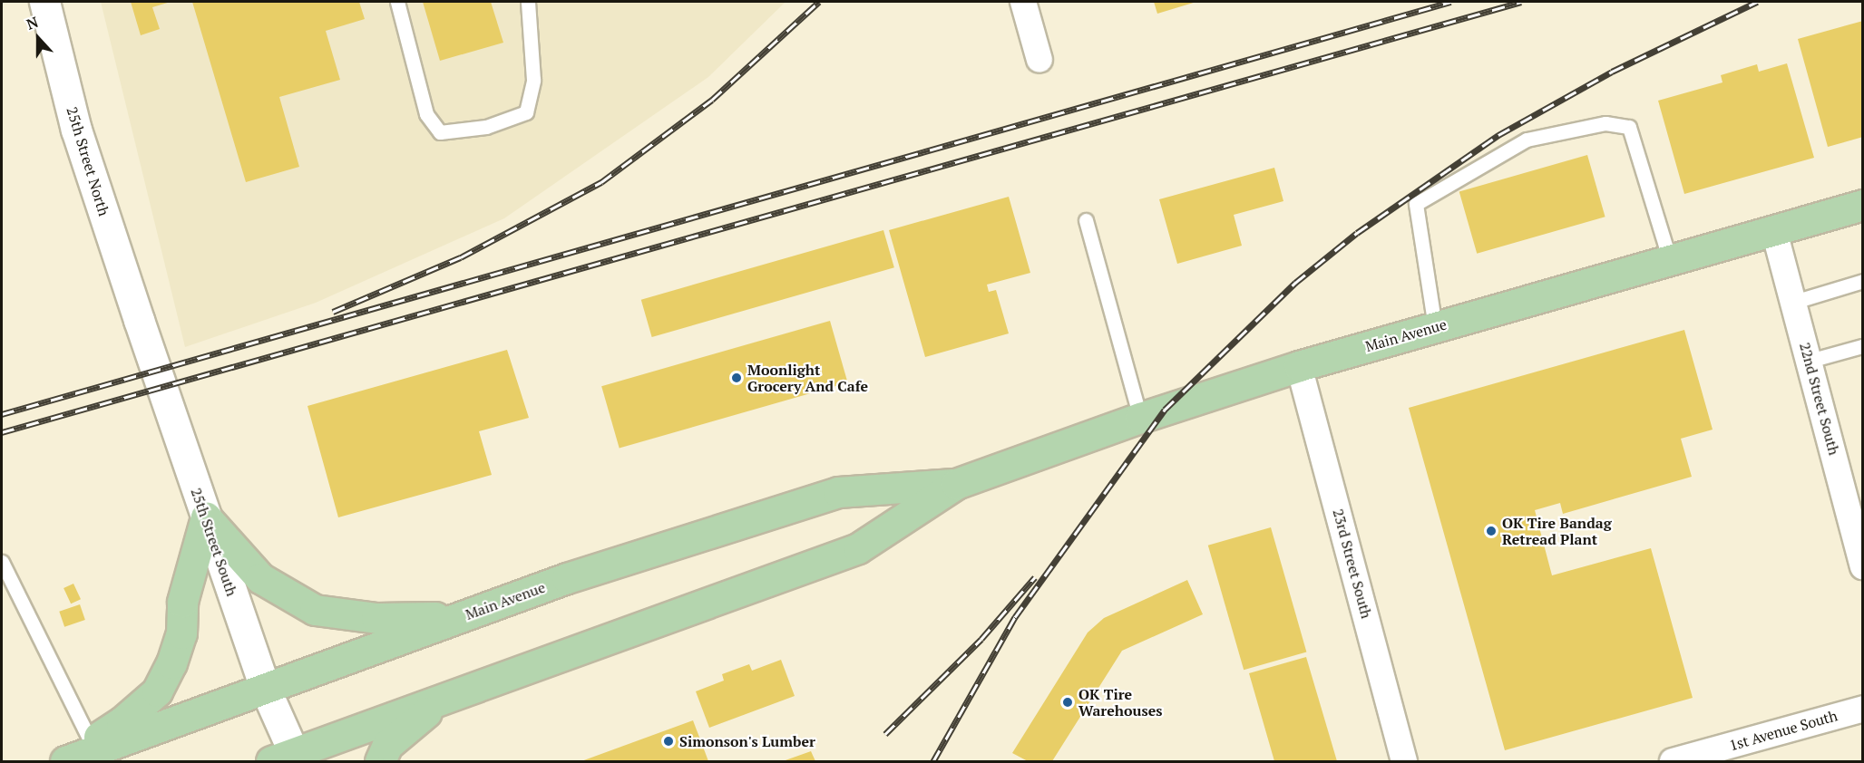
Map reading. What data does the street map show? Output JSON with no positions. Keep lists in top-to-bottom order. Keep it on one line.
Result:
{"streets":{"main road":["25th Street North","Main Avenue","25th Street South"],"street":["22nd Street South","23rd Street South","1st Avenue South"]},"crossings":[["25th Street North","25th Street South"],["Main Avenue","22nd Street South"],["Main Avenue","25th Street South"],["Main Avenue","23rd Street South"]],"places":["Moonlight Grocery And Cafe","OK Tire Bandag Retread Plant","OK Tire Warehouses","Simonson's Lumber"],"north":"top"}
